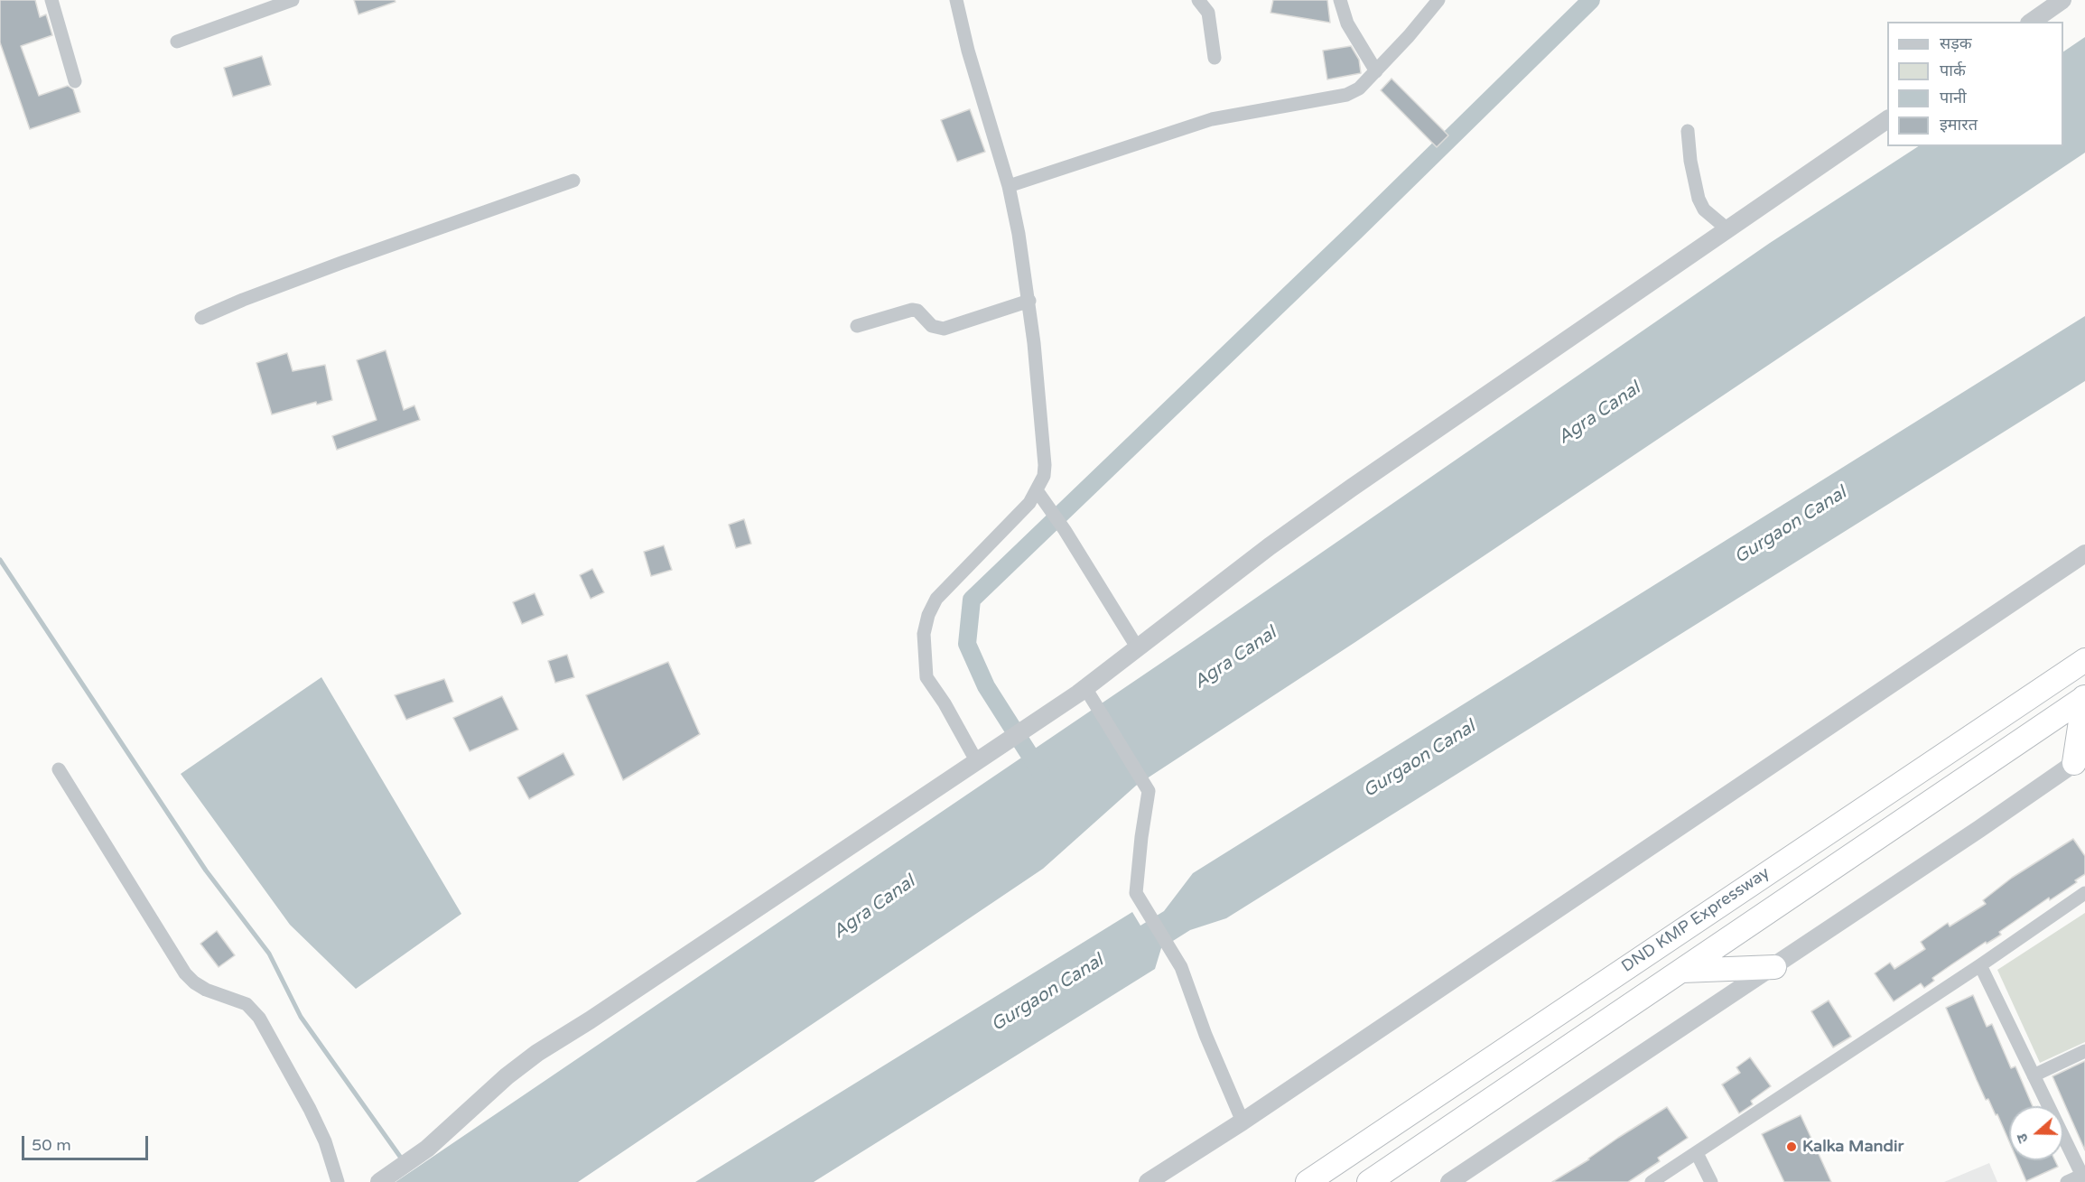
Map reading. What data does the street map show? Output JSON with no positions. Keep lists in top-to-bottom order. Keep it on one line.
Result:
{"streets":{"highway":["DND KMP Expressway"]},"water":["Agra Canal","Gurgaon Canal"],"places":["Kalka Mandir"],"legend":["सड़क","पार्क","पानी","इमारत"],"scale_bar":"50 m","north":"left"}
